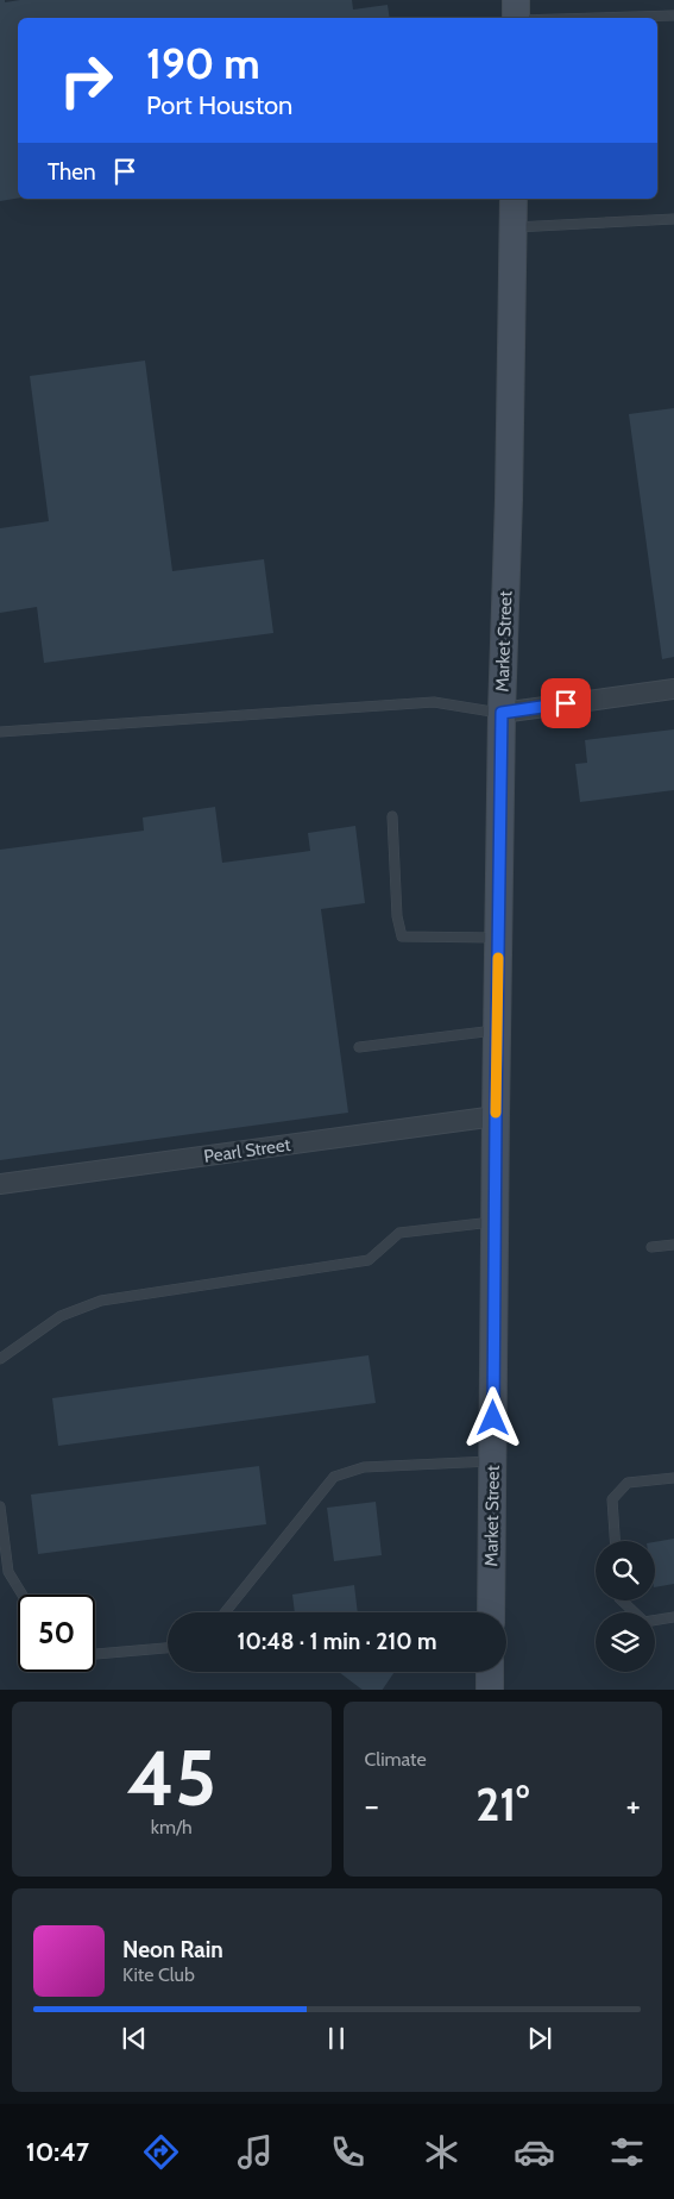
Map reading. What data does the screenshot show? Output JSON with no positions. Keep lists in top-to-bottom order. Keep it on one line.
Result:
{"streets":{"main road":["Market Street"],"street":["Pearl Street"]},"crossings":[["Market Street","Pearl Street"]],"page":{"turn":["190 m","Port Houston"],"then":"Then","limit":"50","trip":"10:48 · 1 min · 210 m","tile":[["45","km/h"],"Climate"],"heat":["−","21°","+"],"song":["Neon Rain","Kite Club"],"tabs":"10:47"}}
